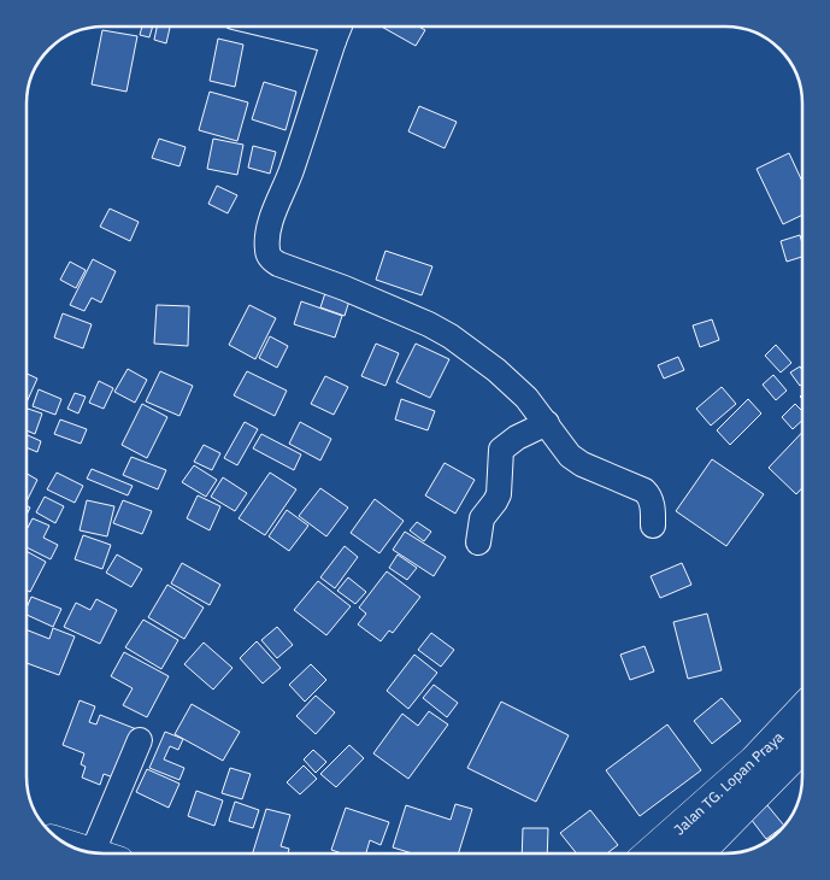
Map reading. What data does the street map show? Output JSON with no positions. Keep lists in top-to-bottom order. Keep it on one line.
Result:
{"streets":{"highway":["Jalan TG. Lopan Praya"]}}
